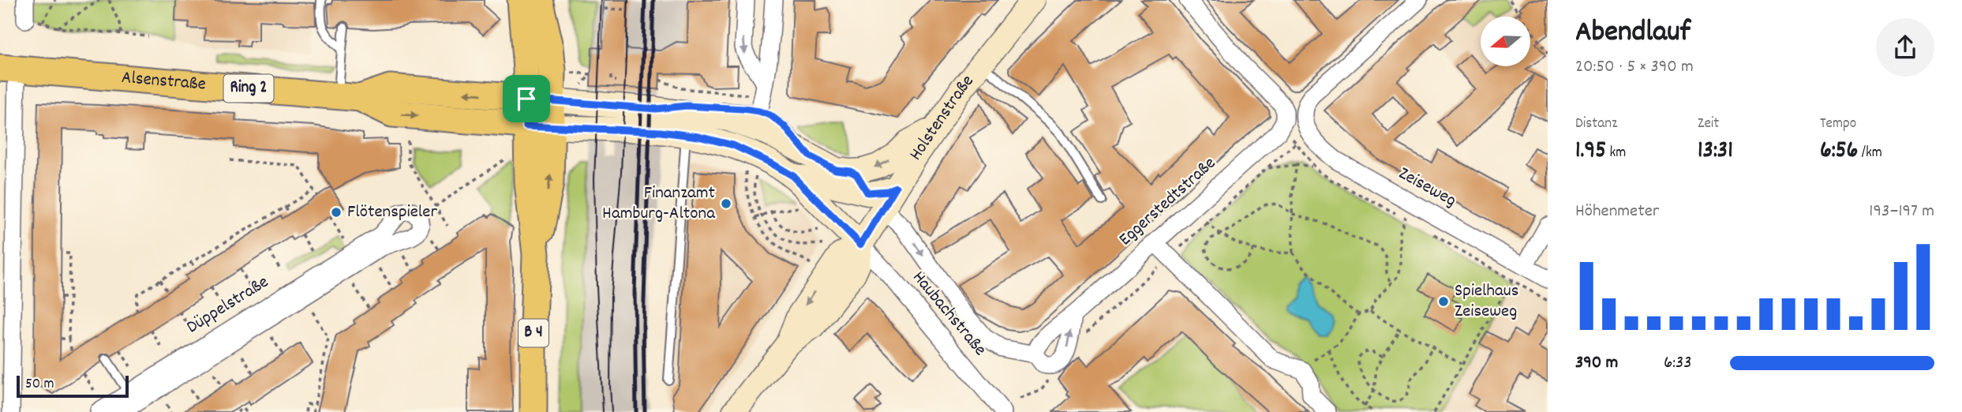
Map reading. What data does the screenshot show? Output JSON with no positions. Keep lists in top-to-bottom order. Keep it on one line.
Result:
{"streets":{"main road":["Alsenstraße","Ring 2","Holstenstraße","B 4"],"street":["Zeiseweg","Eggerstedtstraße","Düppelstraße","Haubachstraße"]},"crossings":[["Alsenstraße","Ring 2"],["Alsenstraße","B 4"],["Ring 2","Holstenstraße"],["Ring 2","B 4"]],"places":["Finanzamt Hamburg-Altona","Flötenspieler","Spielhaus Zeiseweg"],"scale_bar":"50 m","north":"left","page":{"heading":["Abendlauf","20:50 · 5 × 390 m"],"stats":[["Distanz","1.95 km"],["Zeit","13:31"],["Tempo","6:56 /km"]],"chart":["Höhenmeter","193–197 m"],"list":[{"name":"390 m","note":"6:33"}],"scale":"50 m"}}
